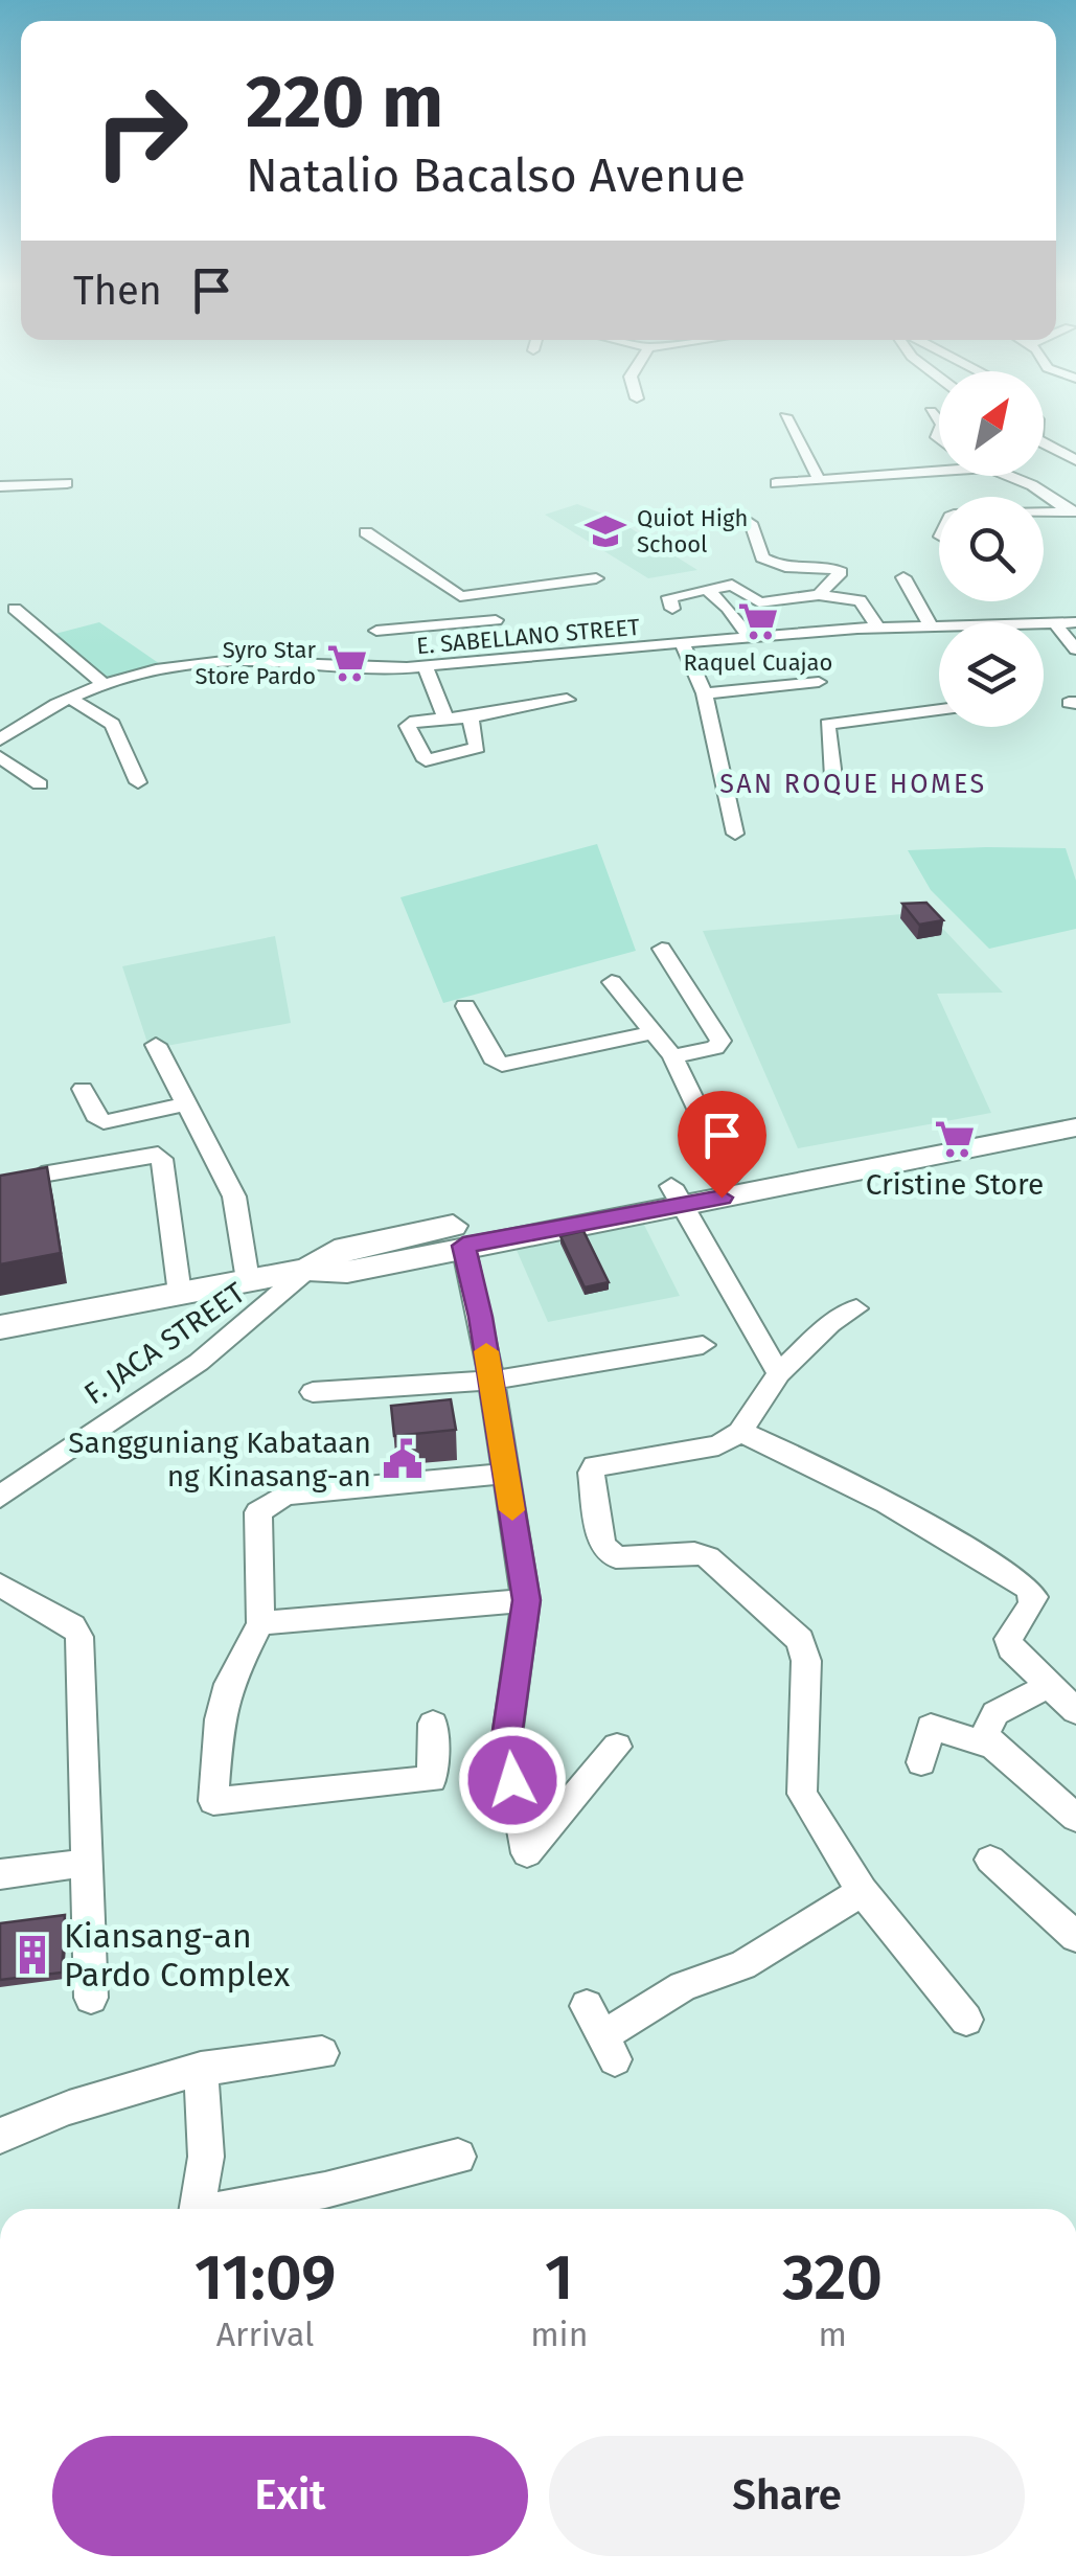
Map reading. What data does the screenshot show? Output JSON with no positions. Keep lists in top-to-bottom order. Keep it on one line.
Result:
{"streets":{"street":["E. SABELLANO STREET","F. JACA STREET"]},"districts":["SAN ROQUE HOMES"],"places":{"school or university":["Quiot High School"],"supermarket":["Raquel Cuajao","Syro Star Store Pardo","Cristine Store"],"public building":["Sangguniang Kabataan ng Kinasang-an"],"building":["Kiansang-an Pardo Complex"]},"north":"top right","page":{"turn":["220 m","Natalio Bacalso Avenue"],"then":"Then","eta":["11:09","Arrival","1","min","320","m"],"buttons":["Exit","Share"]}}
